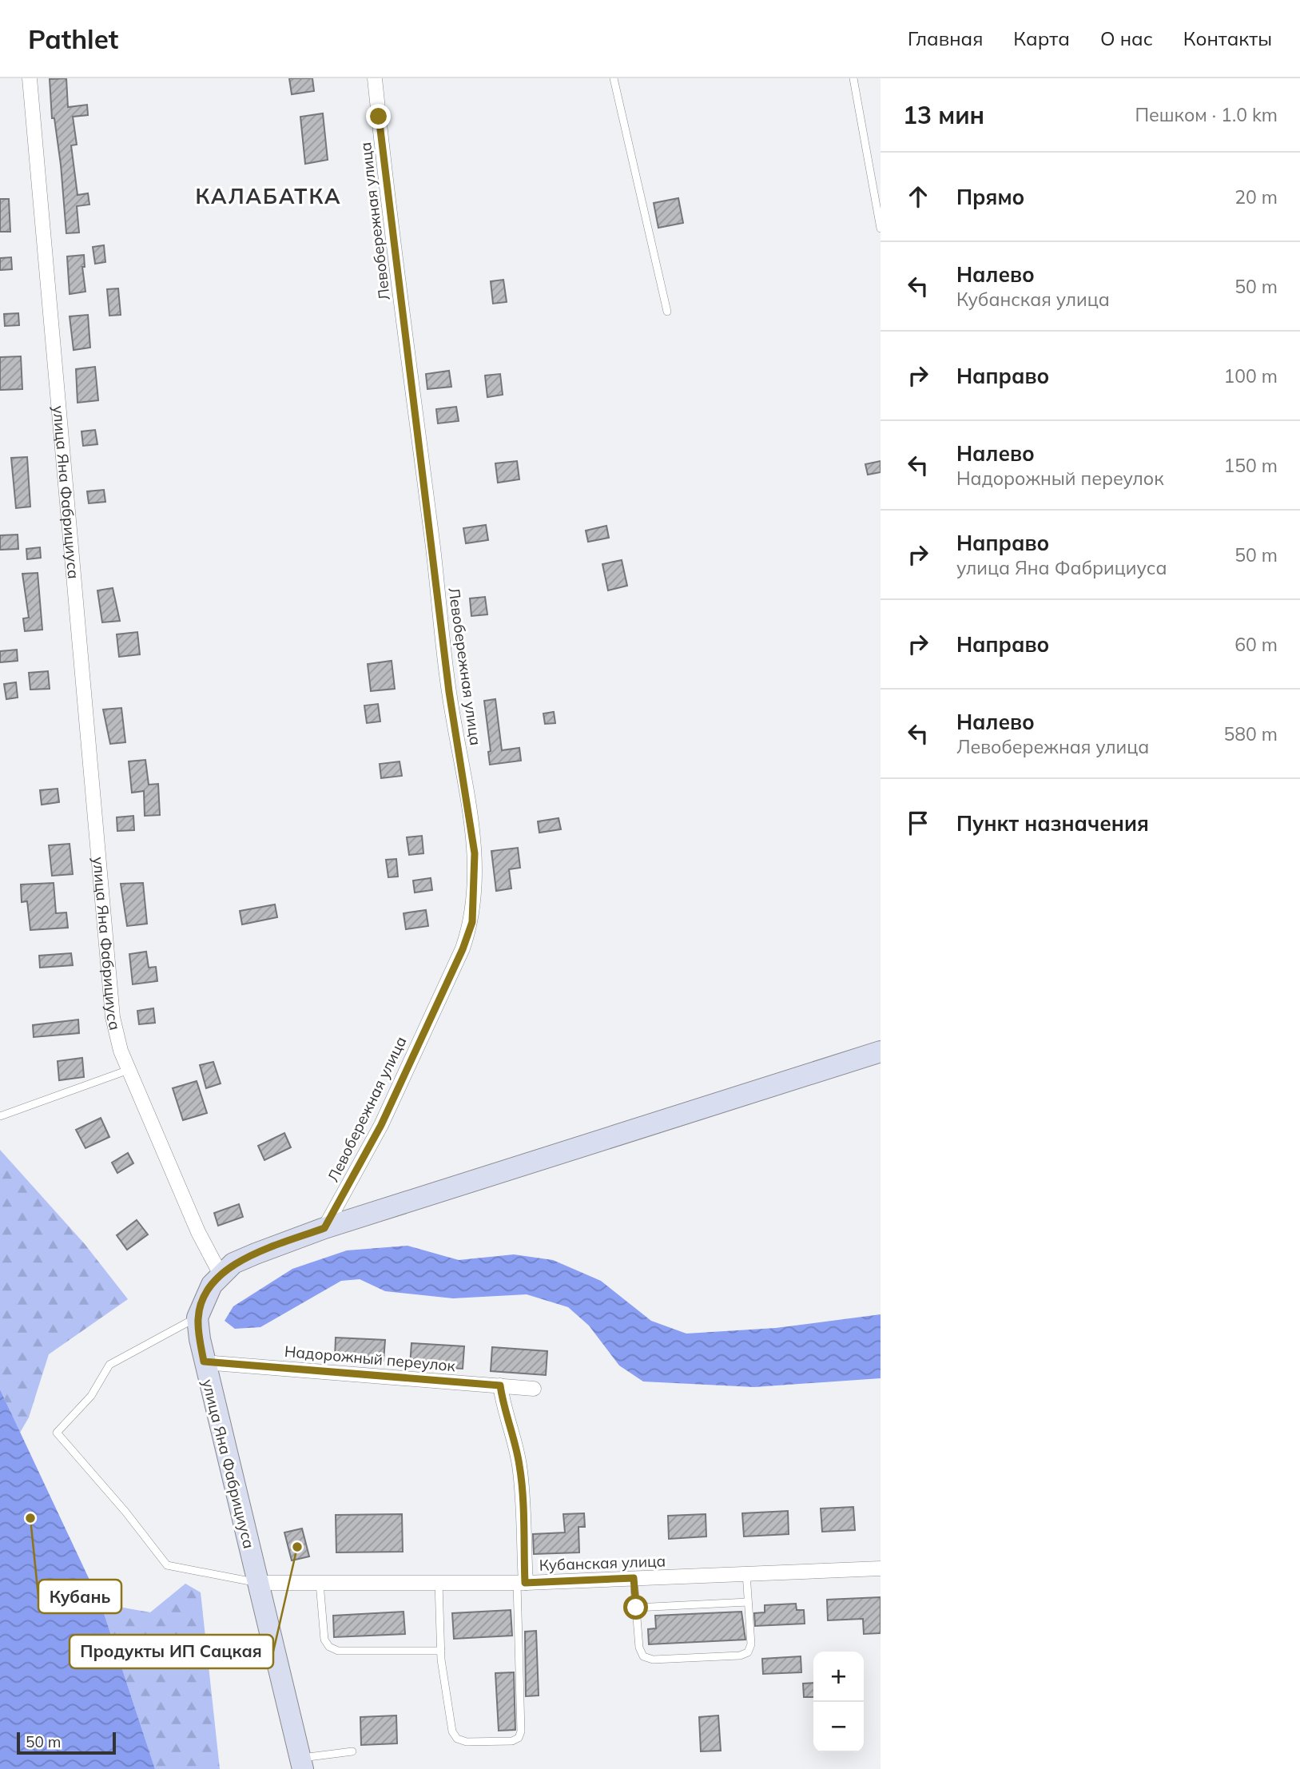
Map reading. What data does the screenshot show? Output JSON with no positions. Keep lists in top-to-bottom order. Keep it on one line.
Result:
{"streets":{"street":["Левобережная улица","улица Яна Фабрициуса","Надорожный переулок","Кубанская улица"]},"crossings":[["улица Яна Фабрициуса","Надорожный переулок"],["улица Яна Фабрициуса","Кубанская улица"]],"districts":["КАЛАБАТКА"],"places":["Кубань","Продукты ИП Сацкая"],"scale_bar":"50 m","page":{"header":"Pathlet","nav":["Главная","Карта","О нас","Контакты"],"heading":["13 мин","Пешком · 1.0 km"],"list":[["Прямо","20 m"],["Налево","Кубанская улица","50 m"],["Направо","100 m"],["Налево","Надорожный переулок","150 m"],["Направо","улица Яна Фабрициуса","50 m"],["Направо","60 m"],["Налево","Левобережная улица","580 m"],"Пункт назначения"],"map_buttons":["+","−"],"scale":"50 m"}}
